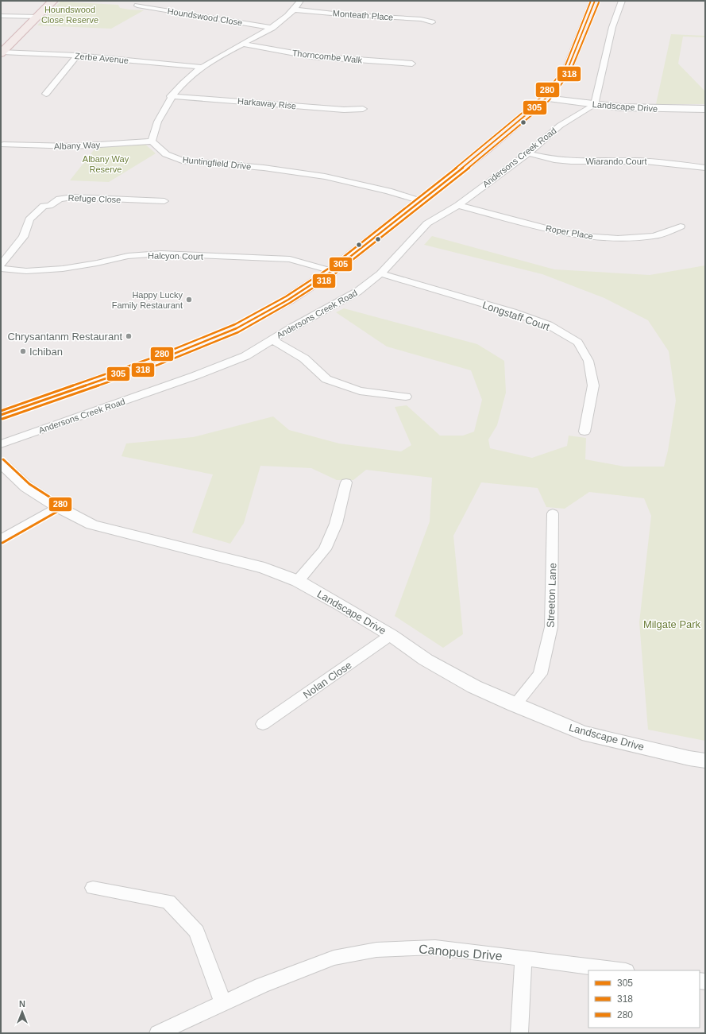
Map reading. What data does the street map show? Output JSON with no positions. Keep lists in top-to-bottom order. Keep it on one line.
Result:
{"streets":{"street":["Monteath Place","Houndswood Close","Thorncombe Walk","Zerbe Avenue","Harkaway Rise","Landscape Drive","Albany Way","Andersons Creek Road","Wiarando Court","Huntingfield Drive","Refuge Close","Roper Place","Halcyon Court","Longstaff Court","Streeton Lane","Nolan Close","Canopus Drive"]},"crossings":[["Landscape Drive","Andersons Creek Road"],["Landscape Drive","Streeton Lane"],["Landscape Drive","Nolan Close"],["Albany Way","Huntingfield Drive"],["Andersons Creek Road","Wiarando Court"],["Andersons Creek Road","Roper Place"],["Andersons Creek Road","Longstaff Court"]],"parks":["Houndswood Close Reserve","Albany Way Reserve","Milgate Park"],"places":["Happy Lucky Family Restaurant","Chrysantanm Restaurant","Ichiban"],"lines":["transit line 305","transit line 280","transit line 318"],"legend":["305","318","280"],"north":"top"}
